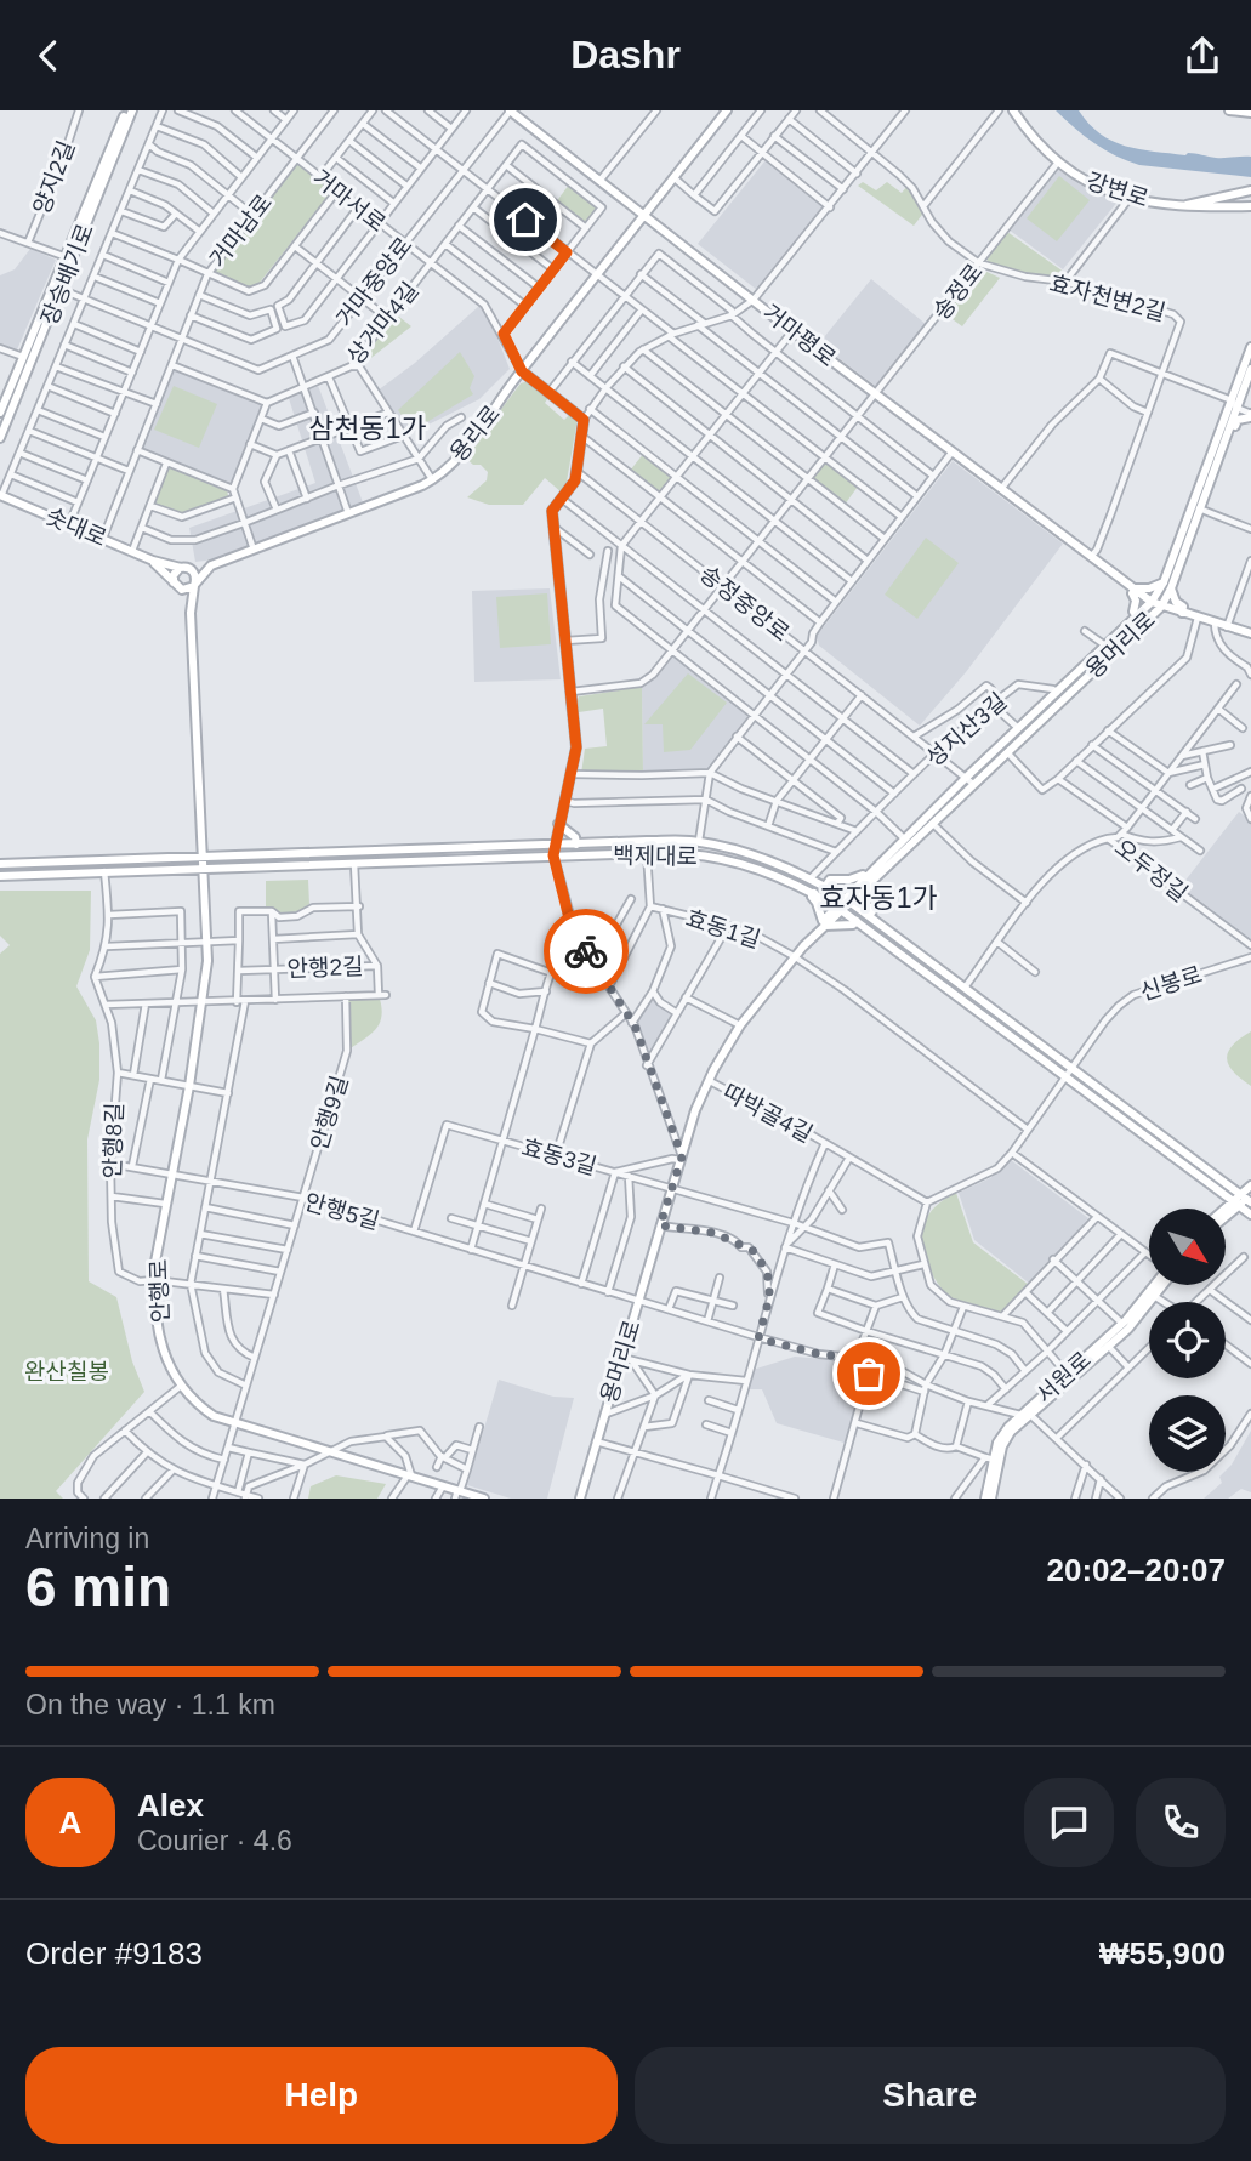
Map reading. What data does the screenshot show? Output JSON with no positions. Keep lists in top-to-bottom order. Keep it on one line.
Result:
{"streets":{"street":["양지2길","강변로","거마서로","거마남로","장승배기로","거마중앙로","송정로","효자천변2길","상거마4길","거마평로","용리로","솟대로","송정중앙로","용머리로","성지산3길","백제대로","오두정길","효동1길","안행2길","신봉로","안행9길","따박골4길","안행8길","효동3길","안행5길","안행로","서원로"]},"crossings":[["양지2길","장승배기로"],["강변로","송정로"],["거마서로","거마남로"],["거마서로","거마중앙로"],["거마서로","상거마4길"],["거마서로","용리로"],["거마남로","거마중앙로"],["거마남로","솟대로"],["장승배기로","거마중앙로"],["거마중앙로","거마평로"],["송정로","효자천변2길"],["송정로","거마평로"],["송정로","송정중앙로"],["송정로","성지산3길"],["효자천변2길","거마평로"],["거마평로","용리로"],["거마평로","용머리로"],["송정중앙로","용머리로"],["송정중앙로","성지산3길"],["용머리로","성지산3길"],["용머리로","백제대로"],["용머리로","오두정길"],["용머리로","효동1길"],["용머리로","따박골4길"],["용머리로","효동3길"],["용머리로","안행5길"],["성지산3길","백제대로"],["백제대로","안행2길"],["백제대로","신봉로"],["백제대로","안행로"],["안행2길","안행9길"],["안행2길","안행8길"],["안행2길","안행로"],["신봉로","따박골4길"],["안행9길","안행5길"],["안행9길","안행로"],["따박골4길","효동3길"],["따박골4길","안행5길"],["안행8길","안행5길"],["안행8길","안행로"],["효동3길","안행5길"],["안행5길","안행로"]],"districts":["삼천동1가","효자동1가"],"parks":["완산칠봉"],"north":"bottom right","page":{"header":"Dashr","heading":["6 min","Arriving in","20:02–20:07"],"panel":["Alex","Courier · 4.6","Order #9183","₩55,900"],"bar":"On the way · 1.1 km","round":"A","buttons":["Help","Share"]}}
